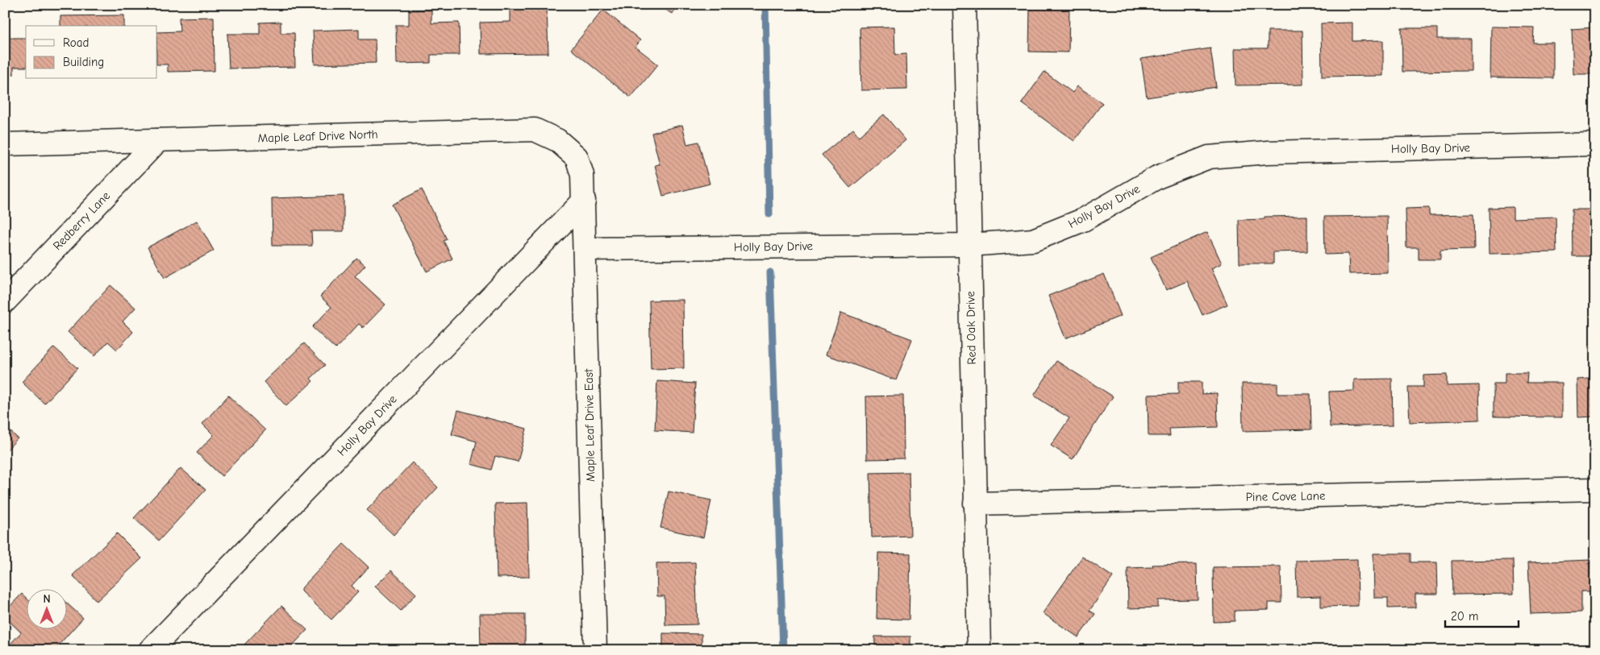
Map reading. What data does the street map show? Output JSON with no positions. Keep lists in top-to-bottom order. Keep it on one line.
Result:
{"streets":{"street":["Maple Leaf Drive North","Holly Bay Drive","Redberry Lane","Red Oak Drive","Maple Leaf Drive East","Pine Cove Lane"]},"crossings":[["Maple Leaf Drive North","Holly Bay Drive"],["Maple Leaf Drive North","Redberry Lane"],["Maple Leaf Drive North","Maple Leaf Drive East"],["Holly Bay Drive","Red Oak Drive"],["Holly Bay Drive","Maple Leaf Drive East"],["Red Oak Drive","Pine Cove Lane"]],"legend":["Road","Building"],"scale_bar":"20 m","north":"top"}
